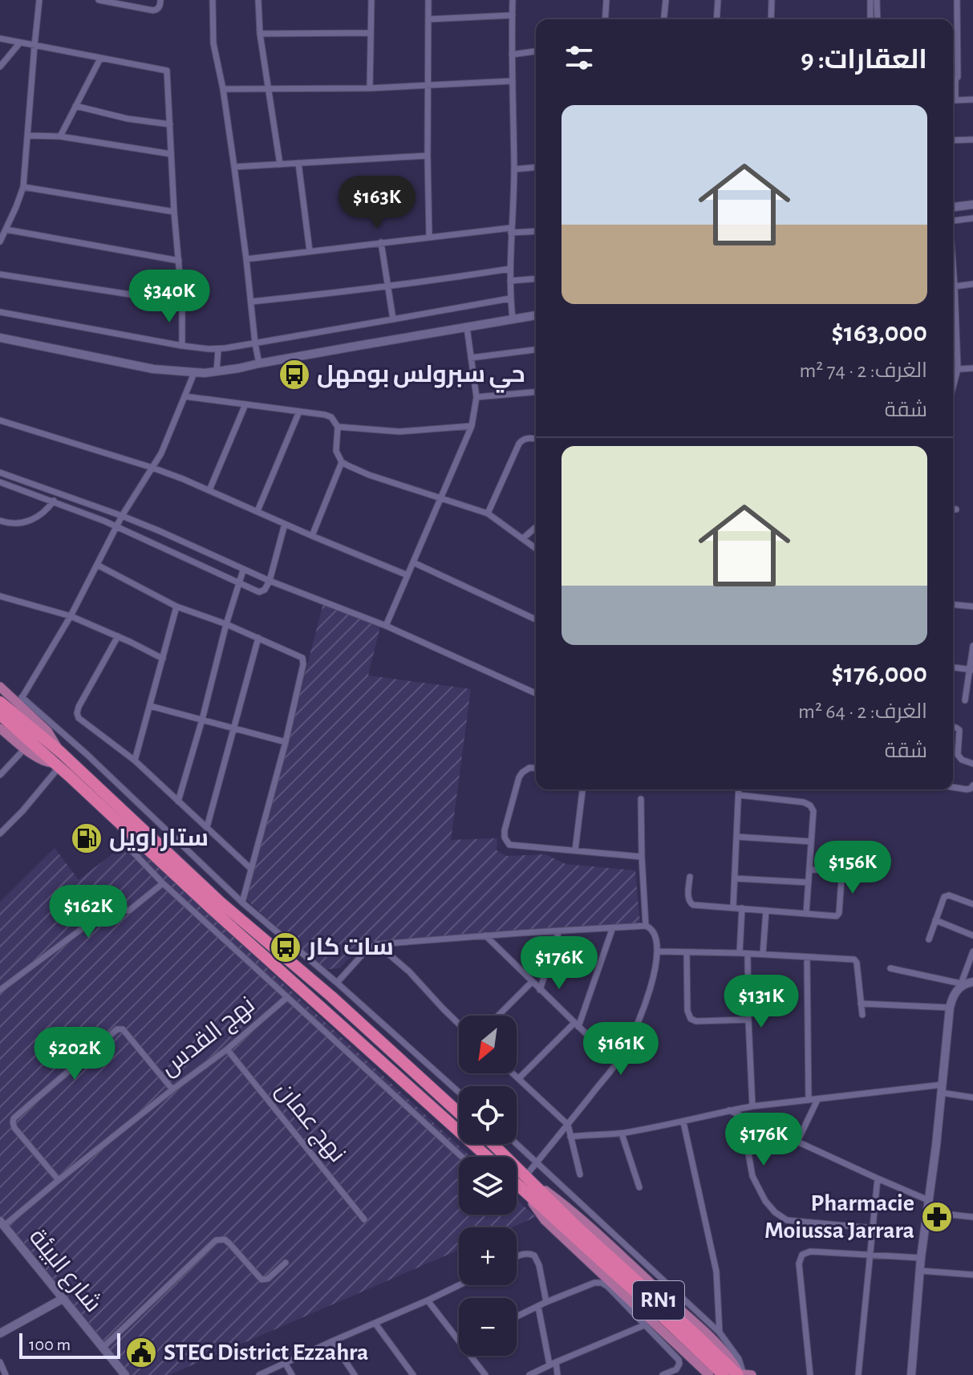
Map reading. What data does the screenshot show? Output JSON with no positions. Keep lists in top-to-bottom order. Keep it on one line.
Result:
{"streets":{"highway":["RN1"],"main road":["شارع البيئة"],"street":["نهج القدس","نهج عمان"]},"crossings":[["نهج القدس","نهج عمان"],["نهج القدس","شارع البيئة"]],"places":{"bus stop":["حي سبرولس بومهل","سات كار"],"fuel station":["ستار اويل"],"pharmacy":["Pharmacie Moiussa Jarrara"],"public building":["STEG District Ezzahra"]},"scale_bar":"100 m","north":"bottom left","page":{"heading":"العقارات: 9","list":[{"name":"$163,000","note":"الغرف: 2 · 74 m² · شقة"},{"name":"$176,000","note":"الغرف: 2 · 64 m² · شقة"}],"price":["$163K","$340K","$156K","$162K","$176K","$131K","$161K","$202K","$176K"],"map_buttons":["+","−"],"scale":"100 m"}}
